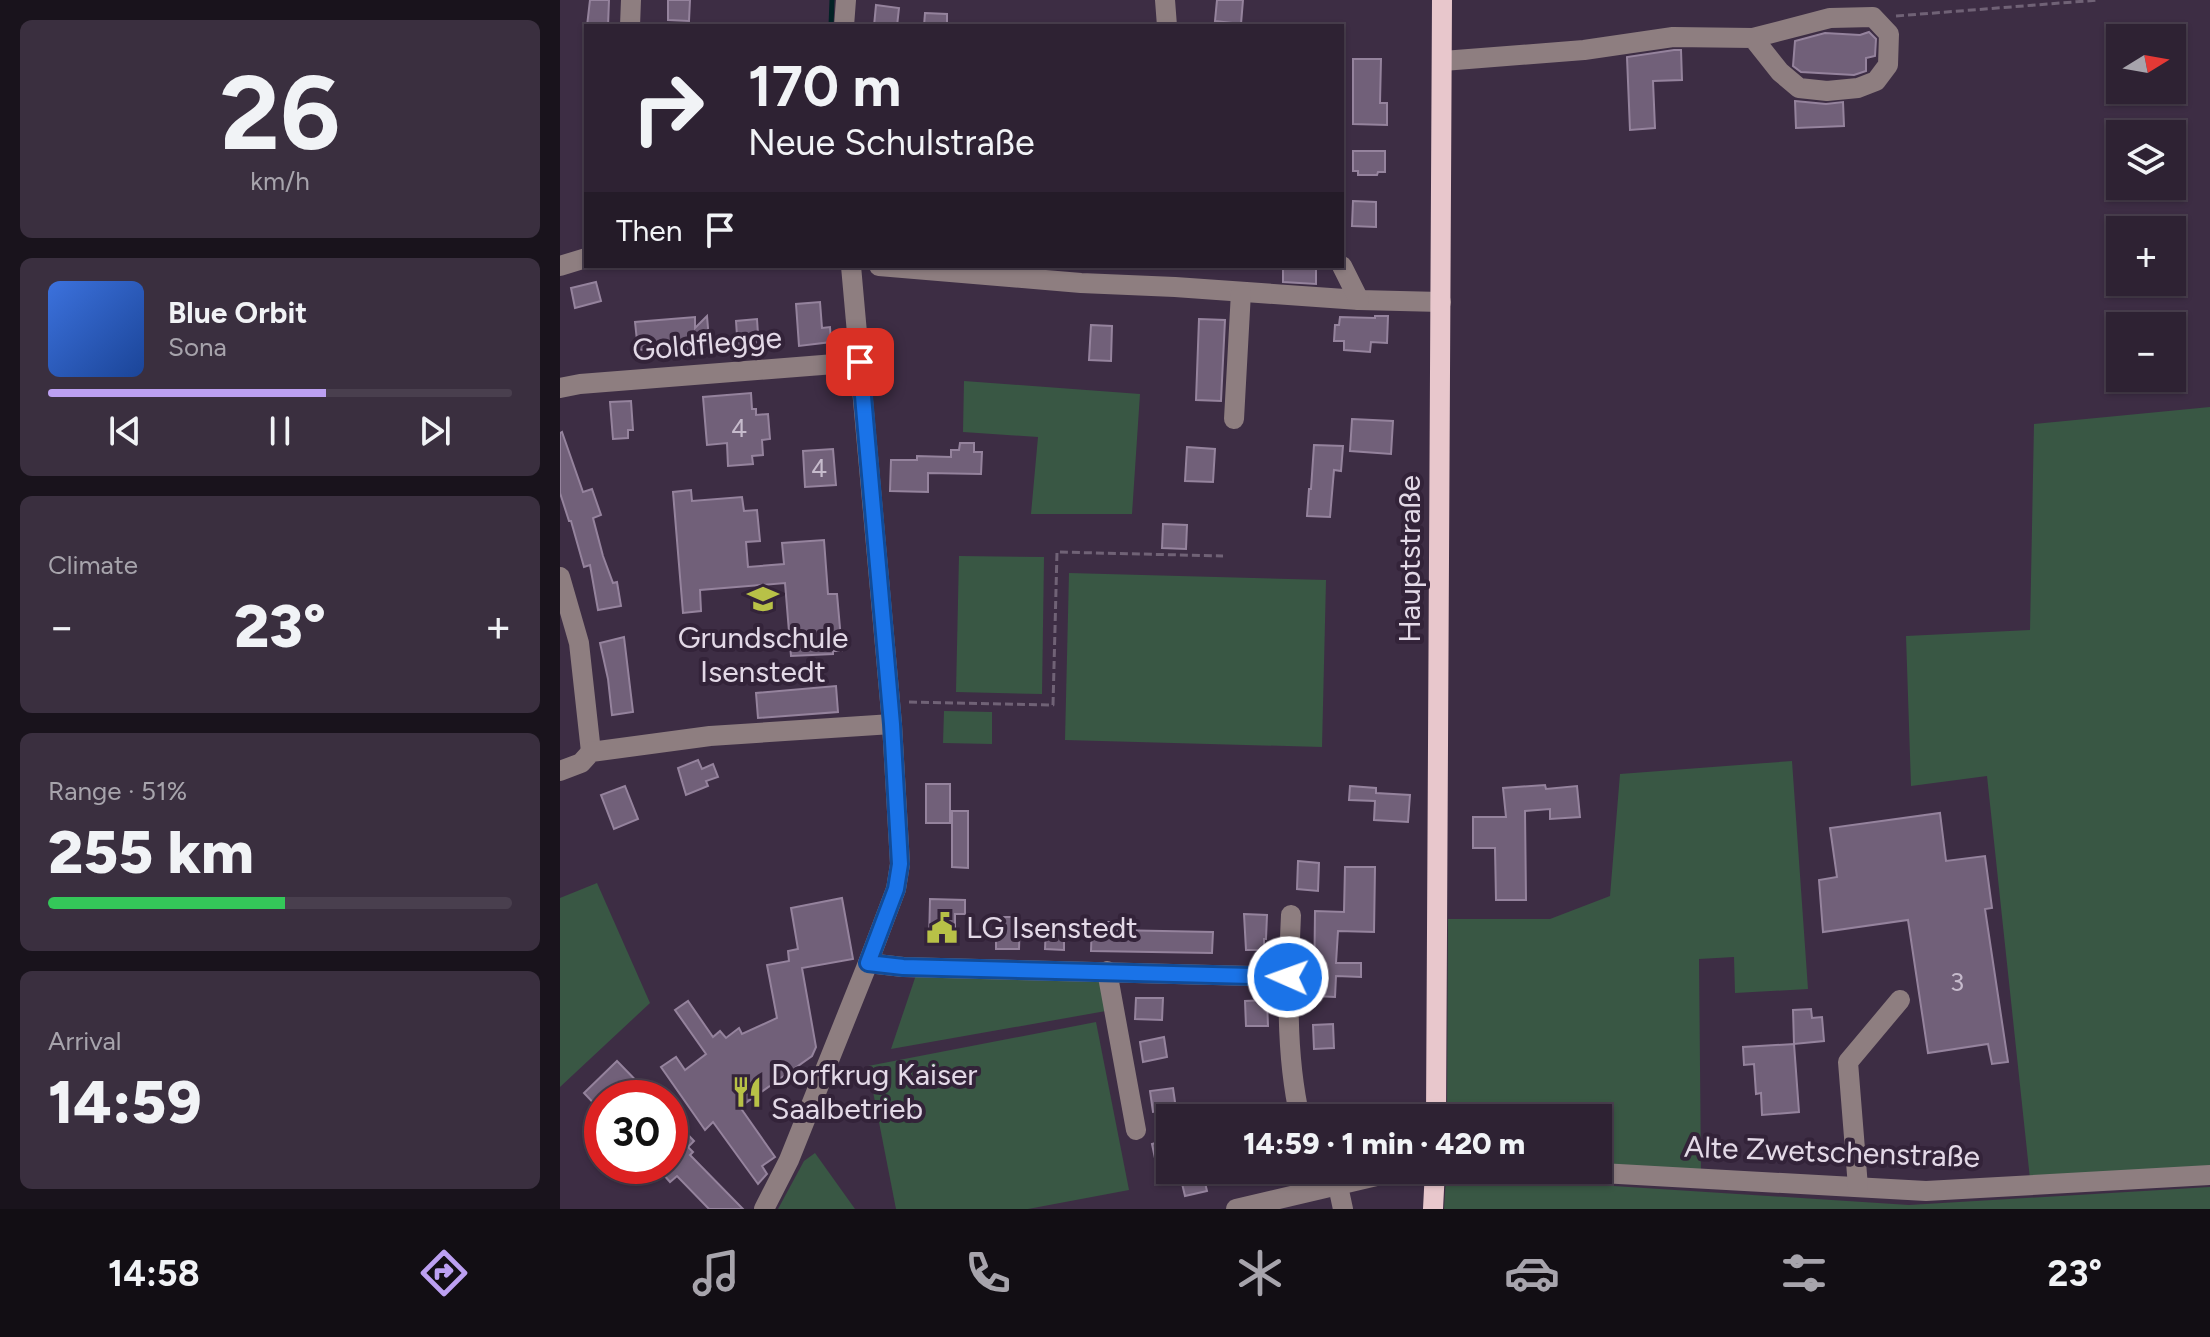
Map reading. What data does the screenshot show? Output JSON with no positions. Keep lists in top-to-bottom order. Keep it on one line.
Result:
{"streets":{"main road":["Hauptstraße"],"street":["Goldflegge","Alte Zwetschenstraße"]},"places":{"school or university":["Grundschule Isenstedt"],"public building":["LG Isenstedt"],"restaurant":["Dorfkrug Kaiser Saalbetrieb"]},"house_numbers":["4","4","3"],"north":"right","page":{"tile":[["26","km/h"],"Climate",["Range · 51%","255 km"],["Arrival","14:59"]],"map_buttons":["+","−"],"turn":["170 m","Neue Schulstraße"],"then":"Then","song":["Blue Orbit","Sona"],"heat":["−","23°","+"],"limit":"30","trip":"14:59 · 1 min · 420 m","tabs":["14:58","23°"]}}
